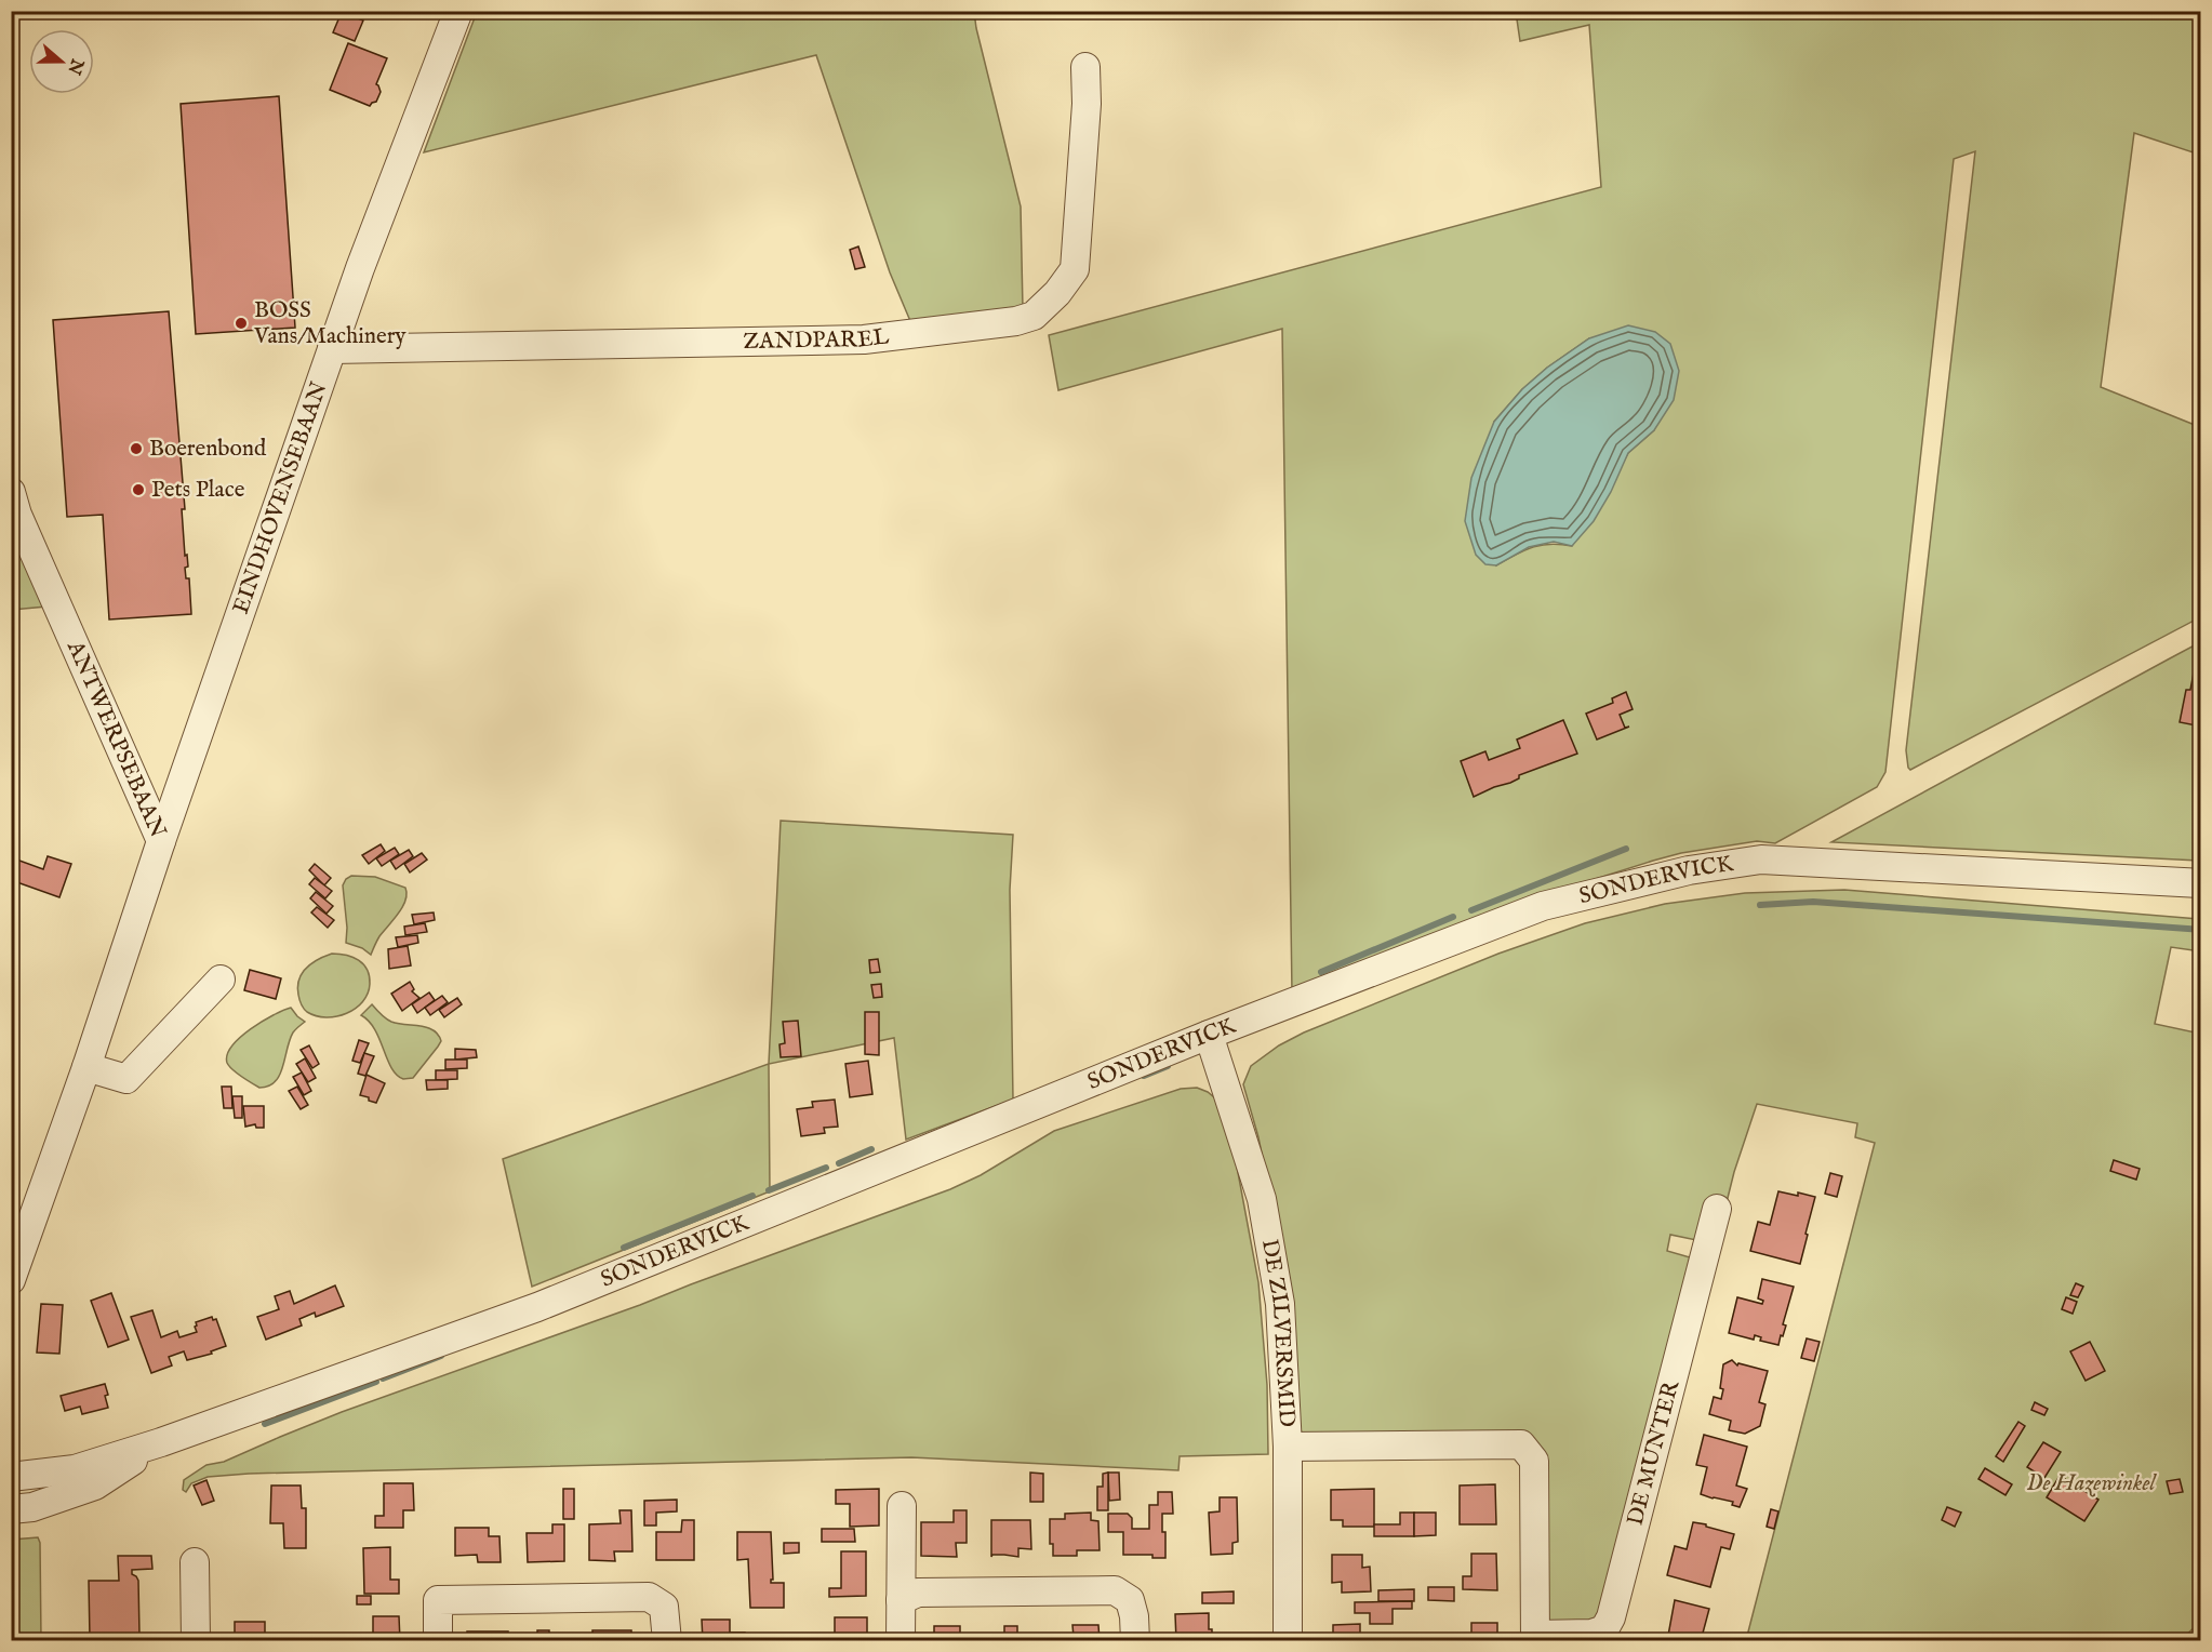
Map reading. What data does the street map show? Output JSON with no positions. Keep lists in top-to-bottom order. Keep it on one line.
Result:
{"streets":{"street":["ZANDPAREL","EINDHOVENSEBAAN","ANTWERPSEBAAN","SONDERVICK","DE ZILVERSMID","DE MUNTER"]},"crossings":[["ZANDPAREL","EINDHOVENSEBAAN"],["EINDHOVENSEBAAN","ANTWERPSEBAAN"],["SONDERVICK","DE ZILVERSMID"]],"parks":["De Hazewinkel"],"places":["BOSS Vans/Machinery","Boerenbond","Pets Place"],"north":"right"}
